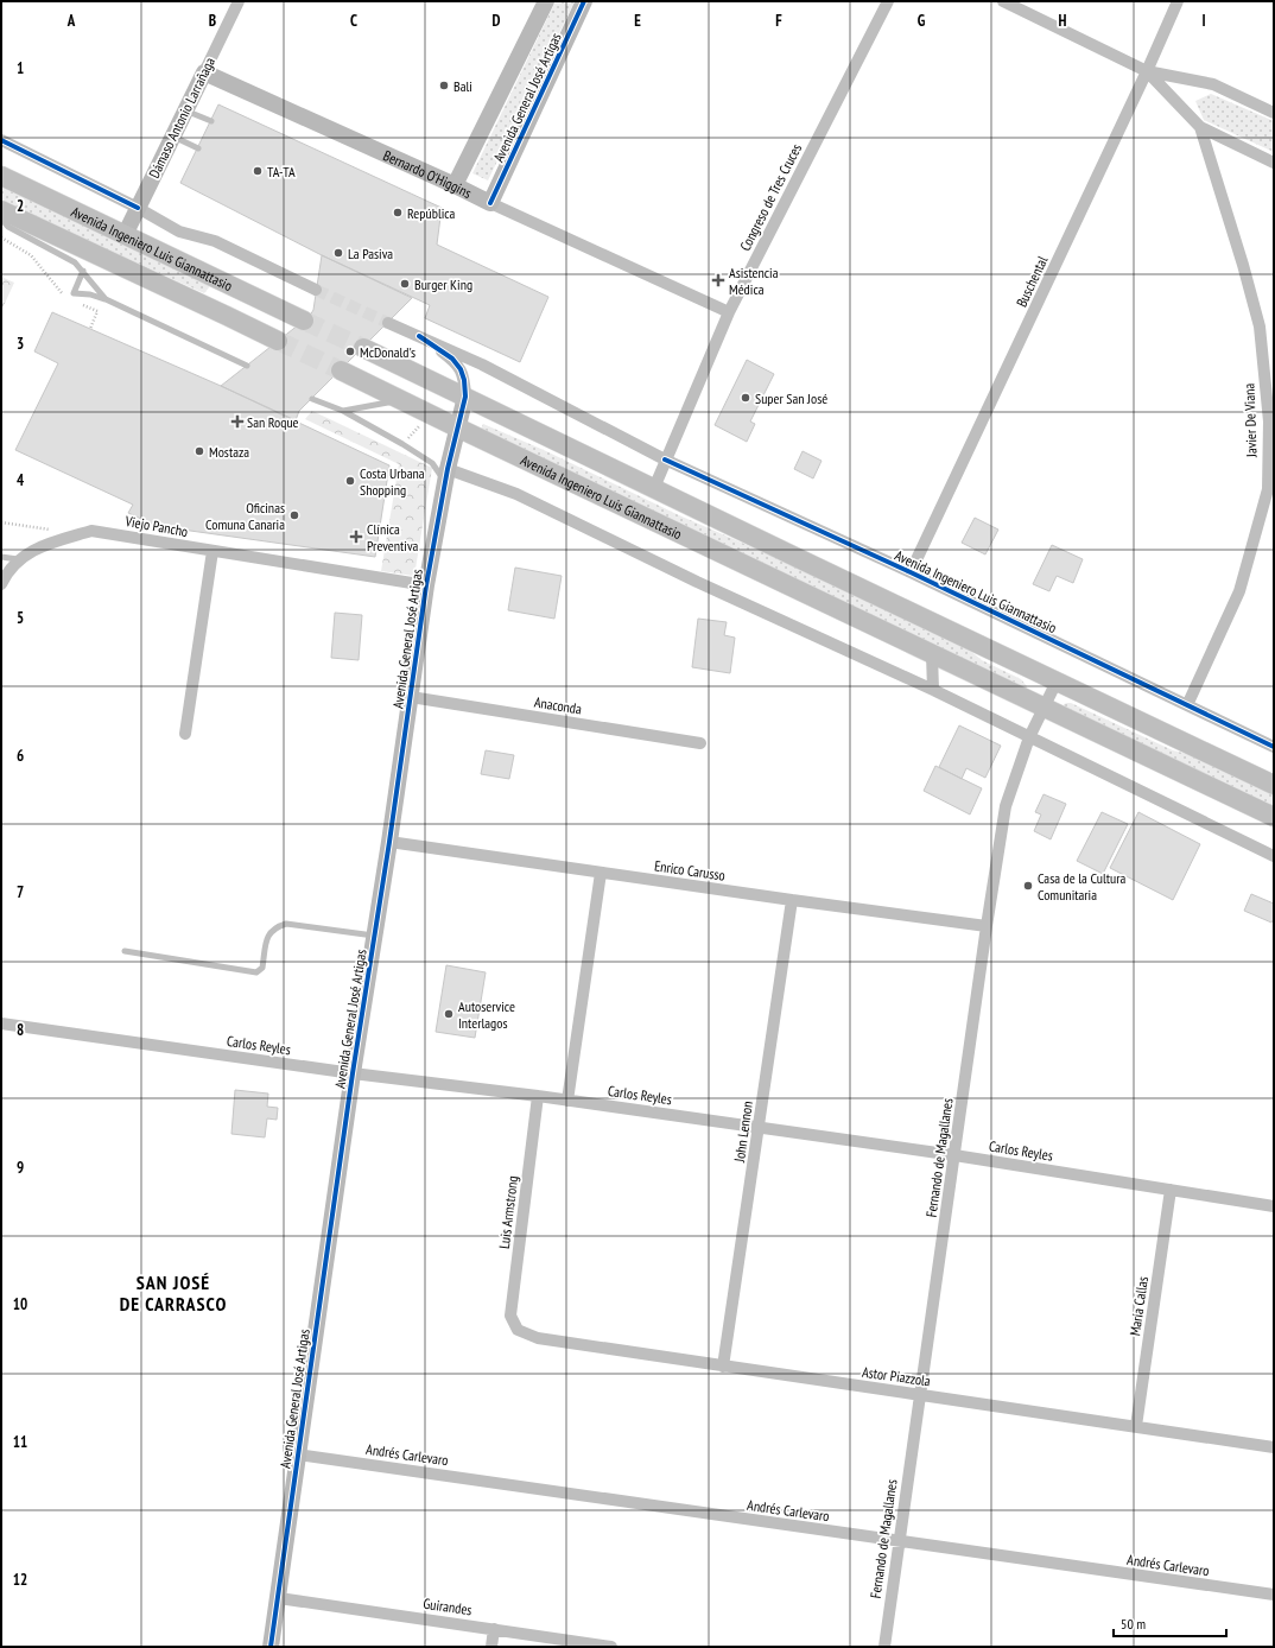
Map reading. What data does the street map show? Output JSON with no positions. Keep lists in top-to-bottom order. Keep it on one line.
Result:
{"streets":{"main road":["Avenida Ingeniero Luis Giannattasio"],"street":["Avenida General José Artigas","Dámaso Antonio Larrañaga","Bernardo O'Higgins","Congreso de Tres Cruces","Buschental","Javier De Viana","Viejo Pancho","Anaconda","Enrico Carusso","Carlos Reyles","John Lennon","Fernando de Magallanes","Luis Armstrong","María Callas","Astor Piazzola","Andrés Carlevaro","Guirandes"]},"crossings":[["Avenida General José Artigas","Bernardo O'Higgins"],["Avenida General José Artigas","Avenida Ingeniero Luis Giannattasio"],["Avenida General José Artigas","Viejo Pancho"],["Avenida General José Artigas","Anaconda"],["Avenida General José Artigas","Enrico Carusso"],["Avenida General José Artigas","Carlos Reyles"],["Avenida General José Artigas","Andrés Carlevaro"],["Avenida General José Artigas","Guirandes"],["Dámaso Antonio Larrañaga","Bernardo O'Higgins"],["Dámaso Antonio Larrañaga","Avenida Ingeniero Luis Giannattasio"],["Bernardo O'Higgins","Congreso de Tres Cruces"],["Congreso de Tres Cruces","Avenida Ingeniero Luis Giannattasio"],["Avenida Ingeniero Luis Giannattasio","Buschental"],["Avenida Ingeniero Luis Giannattasio","Javier De Viana"],["Avenida Ingeniero Luis Giannattasio","Fernando de Magallanes"],["Enrico Carusso","John Lennon"],["Enrico Carusso","Fernando de Magallanes"],["Carlos Reyles","John Lennon"],["Carlos Reyles","Fernando de Magallanes"],["Carlos Reyles","Luis Armstrong"],["Carlos Reyles","María Callas"],["John Lennon","Astor Piazzola"],["Fernando de Magallanes","Astor Piazzola"],["Fernando de Magallanes","Andrés Carlevaro"],["Luis Armstrong","Astor Piazzola"],["María Callas","Astor Piazzola"]],"districts":["SAN JOSÉ DE CARRASCO"],"places":{"other":["Bali","TA-TA","República","La Pasiva","Burger King","McDonald's","Super San José","Mostaza","Costa Urbana Shopping","Oficinas Comuna Canaria","Casa de la Cultura Comunitaria","Autoservice Interlagos"],"health":["Asistencia Médica","San Roque","Clínica Preventiva"]},"scale_bar":"50 m","grid":{"columns":["A","B","C","D","E","F","G","H","I"],"rows":["1","2","3","4","5","6","7","8","9","10","11","12"]}}
